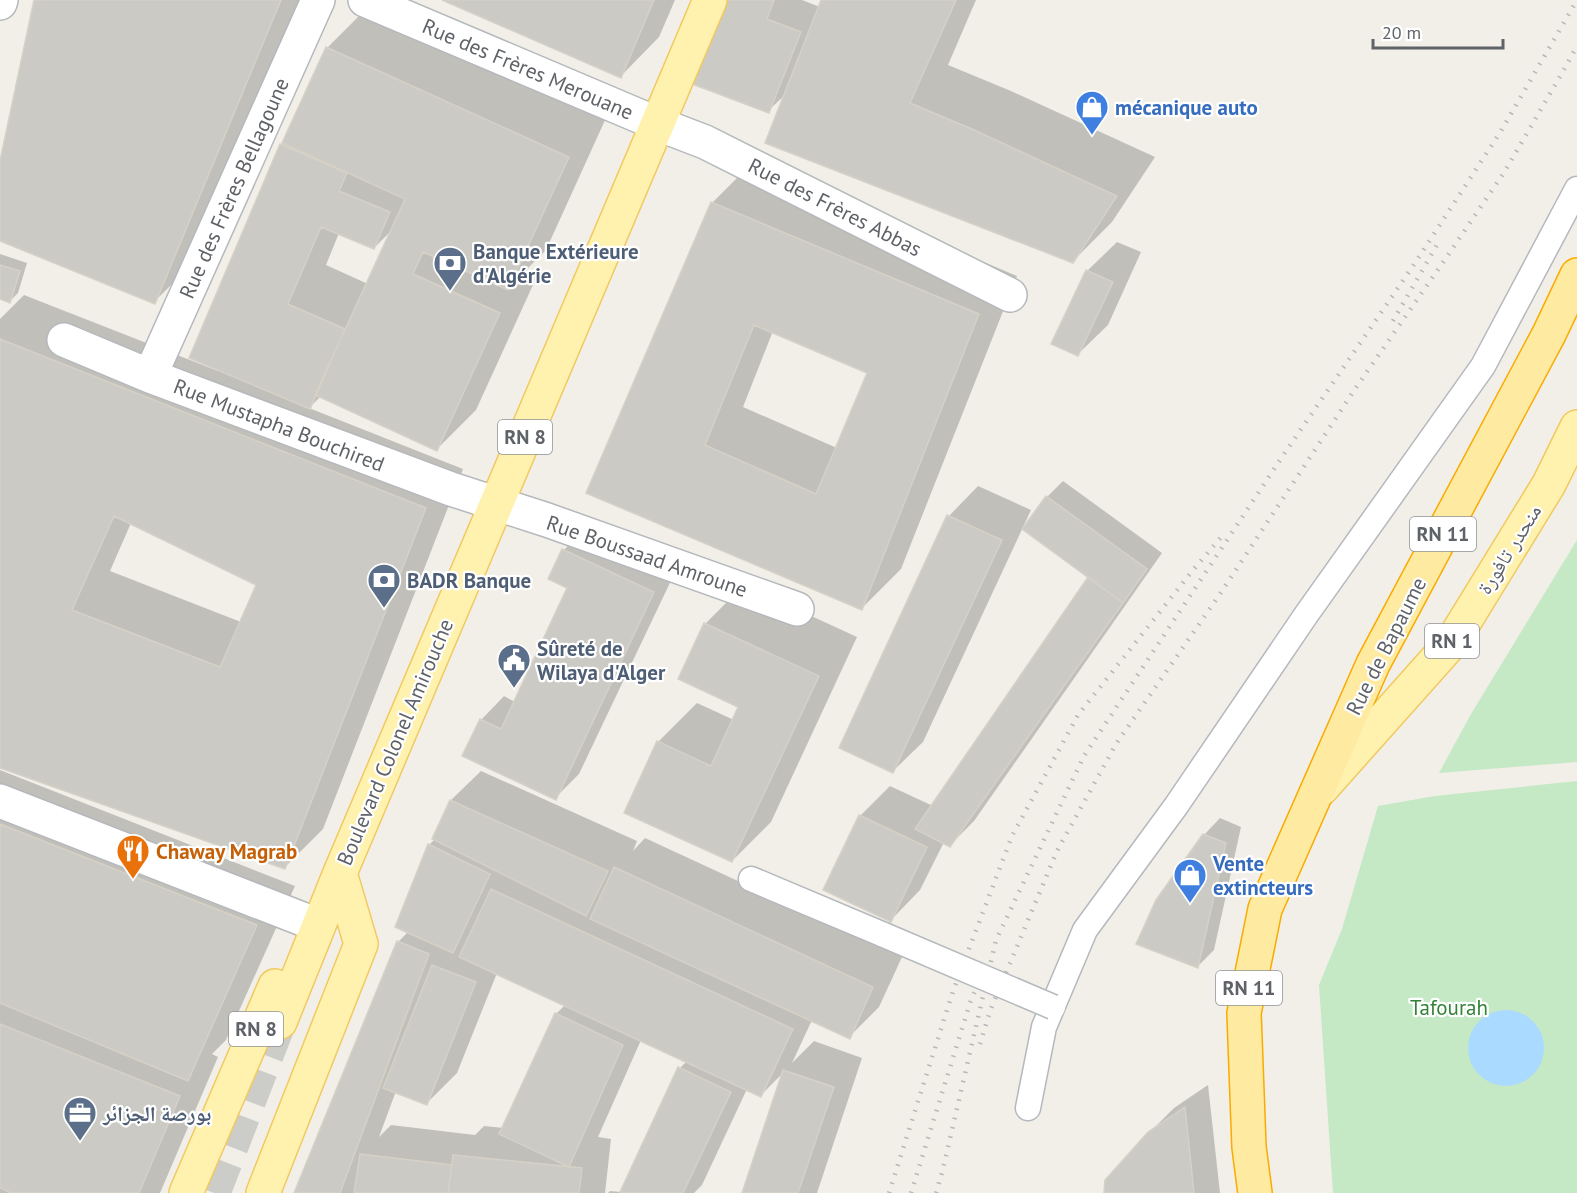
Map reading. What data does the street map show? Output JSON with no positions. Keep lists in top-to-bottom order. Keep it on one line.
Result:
{"streets":{"highway":["RN 11","Rue de Bapaume"],"main road":["RN 8","منحدر تافورة","RN 1","Boulevard Colonel Amirouche"],"street":["Rue des Frères Merouane","Rue des Frères Bellagoune","Rue des Frères Abbas","Rue Mustapha Bouchired","Rue Boussaad Amroune"]},"crossings":[["Rue des Frères Merouane","Rue des Frères Abbas"],["Rue des Frères Merouane","Boulevard Colonel Amirouche"],["Rue des Frères Bellagoune","Rue Mustapha Bouchired"],["Rue des Frères Abbas","Boulevard Colonel Amirouche"],["Rue Mustapha Bouchired","Rue Boussaad Amroune"],["Rue Mustapha Bouchired","Boulevard Colonel Amirouche"],["RN 8","Boulevard Colonel Amirouche"],["RN 11","منحدر تافورة"],["RN 11","Rue de Bapaume"],["منحدر تافورة","Rue de Bapaume"],["Rue Boussaad Amroune","Boulevard Colonel Amirouche"]],"parks":["Tafourah"],"places":{"shop":["mécanique auto","Vente extincteurs"],"bank":["Banque Extérieure d'Algérie","BADR Banque"],"public building":["Sûreté de Wilaya d'Alger"],"restaurant":["Chaway Magrab"],"office":["بورصة الجزائر"]},"scale_bar":"20 m"}
